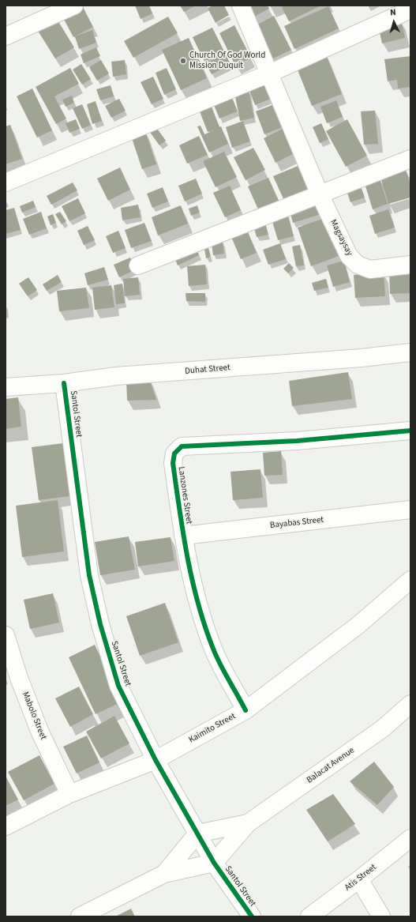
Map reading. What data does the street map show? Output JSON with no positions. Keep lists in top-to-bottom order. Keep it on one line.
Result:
{"streets":{"street":["Magsaysay","Duhat Street","Santol Street","Lanzones Street","Bayabas Street","Mabolo Street","Kaimito Street","Balacat Avenue","Atis Street"]},"crossings":[["Duhat Street","Santol Street"],["Santol Street","Kaimito Street"],["Santol Street","Balacat Avenue"],["Lanzones Street","Bayabas Street"],["Lanzones Street","Kaimito Street"],["Mabolo Street","Kaimito Street"]],"places":["Church Of God World Mission Duquit"],"north":"top"}
